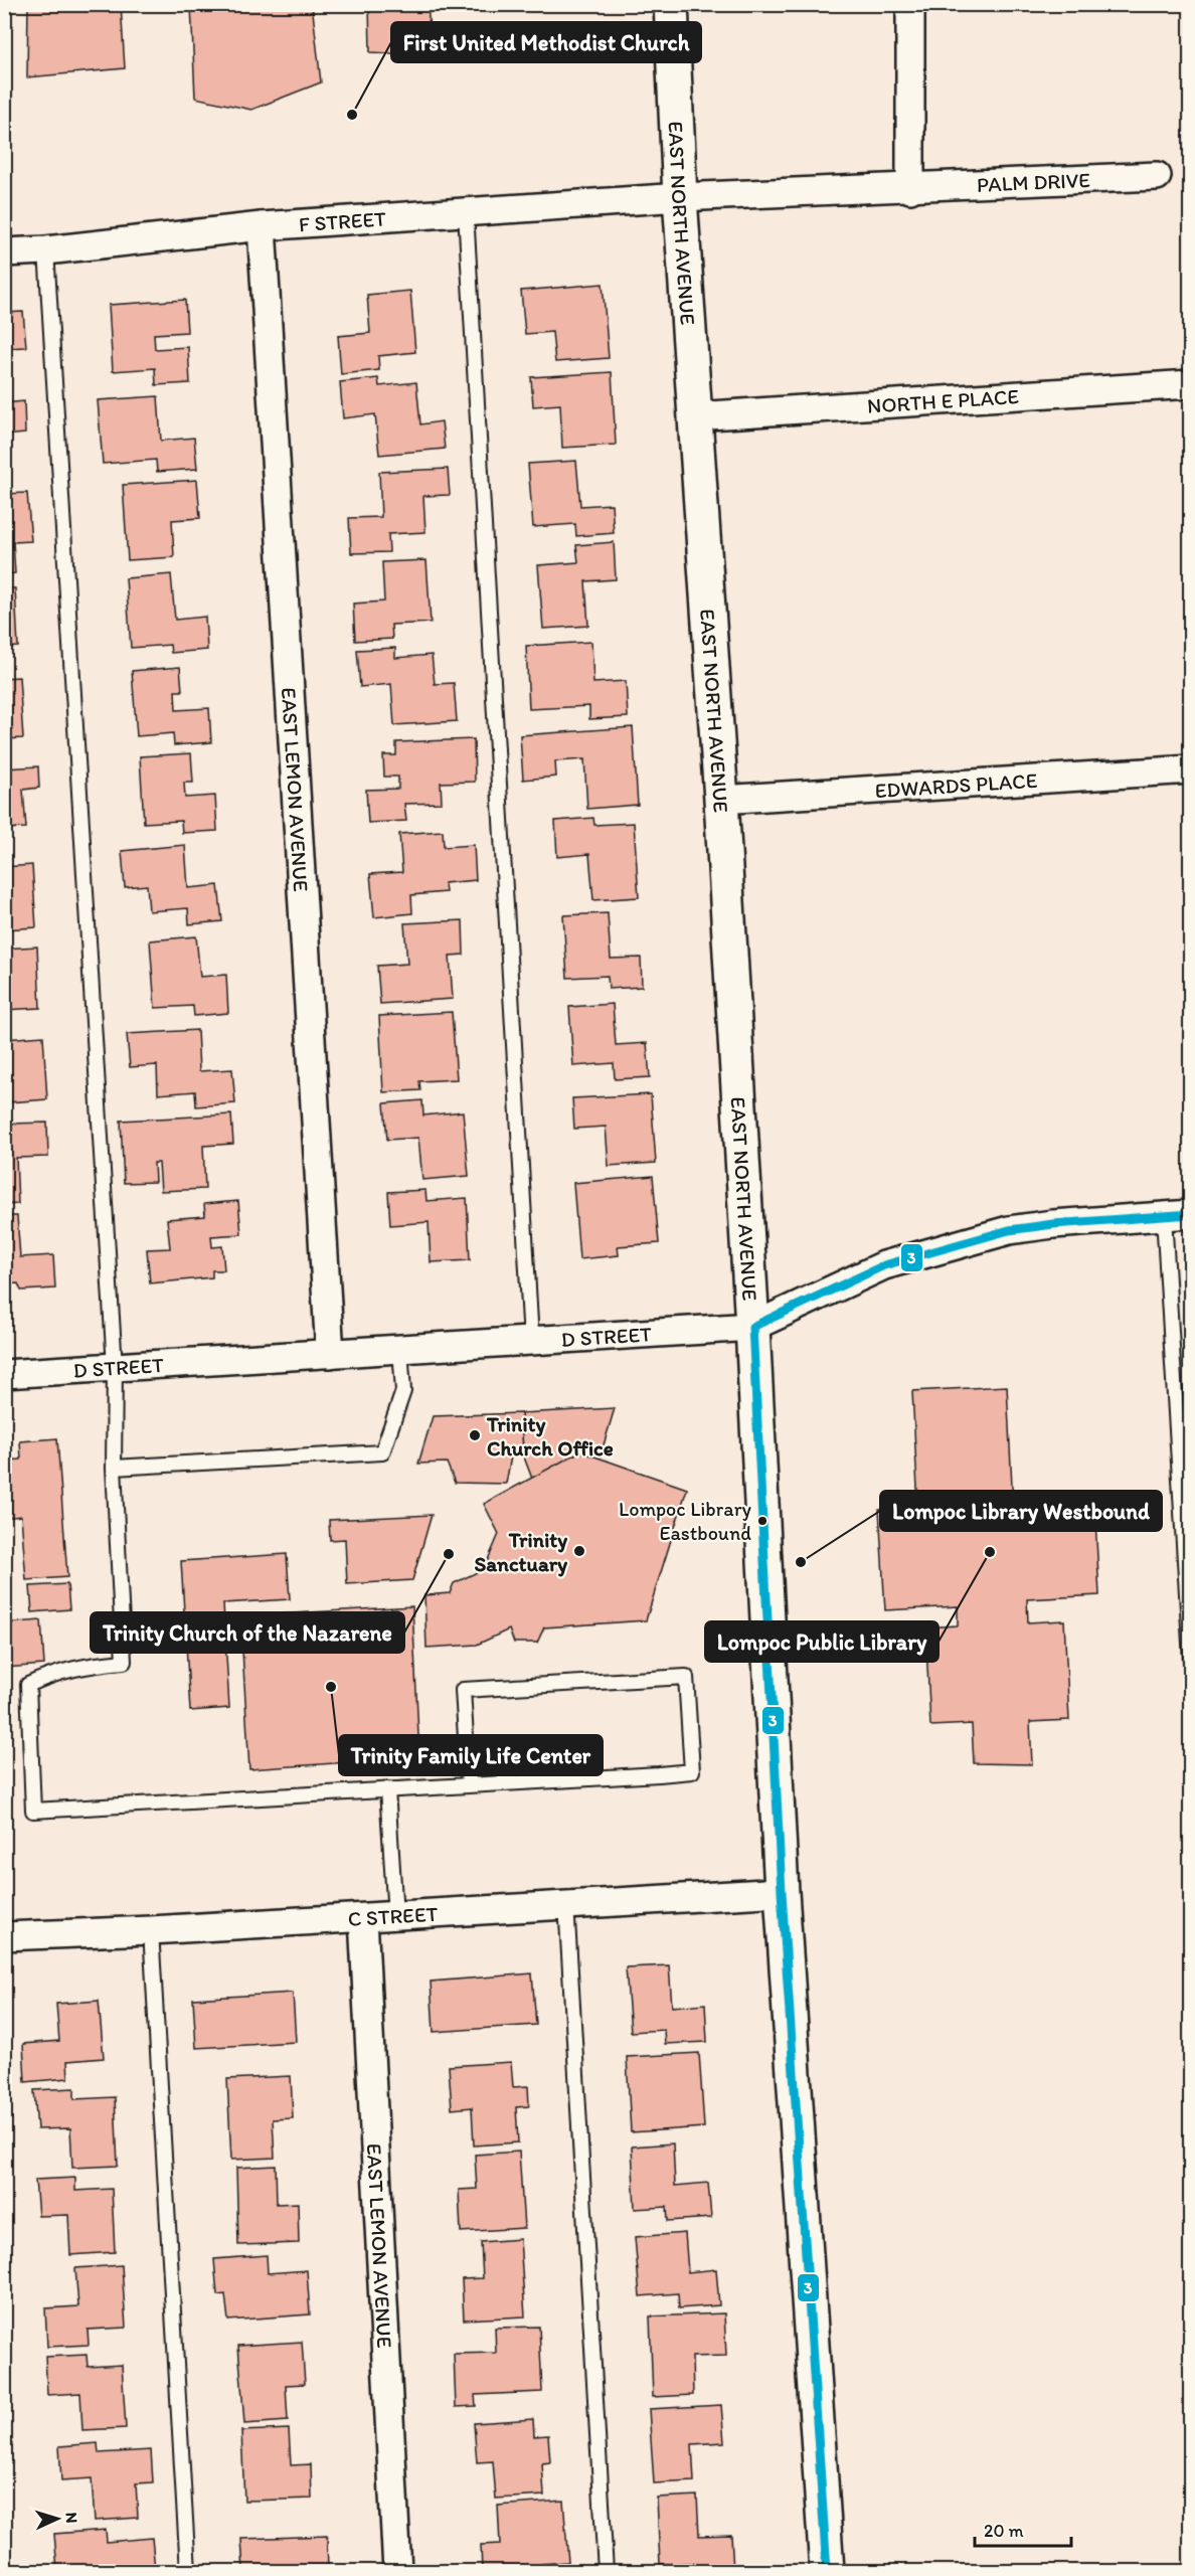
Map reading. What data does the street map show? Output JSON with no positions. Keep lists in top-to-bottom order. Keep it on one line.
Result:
{"streets":{"street":["PALM DRIVE","F STREET","EAST NORTH AVENUE","NORTH E PLACE","EDWARDS PLACE","EAST LEMON AVENUE","D STREET","C STREET"]},"crossings":[["PALM DRIVE","F STREET"],["PALM DRIVE","EAST NORTH AVENUE"],["F STREET","EAST NORTH AVENUE"],["F STREET","EAST LEMON AVENUE"],["EAST NORTH AVENUE","NORTH E PLACE"],["EAST NORTH AVENUE","EDWARDS PLACE"],["EAST NORTH AVENUE","D STREET"],["EAST NORTH AVENUE","C STREET"],["EAST LEMON AVENUE","D STREET"],["EAST LEMON AVENUE","C STREET"]],"places":["First United Methodist Church","Trinity Church Office","Lompoc Library Eastbound","Trinity Sanctuary","Lompoc Public Library","Trinity Church of the Nazarene","Lompoc Library Westbound","Trinity Family Life Center"],"lines":["transit line 3"],"scale_bar":"20 m","north":"right"}
